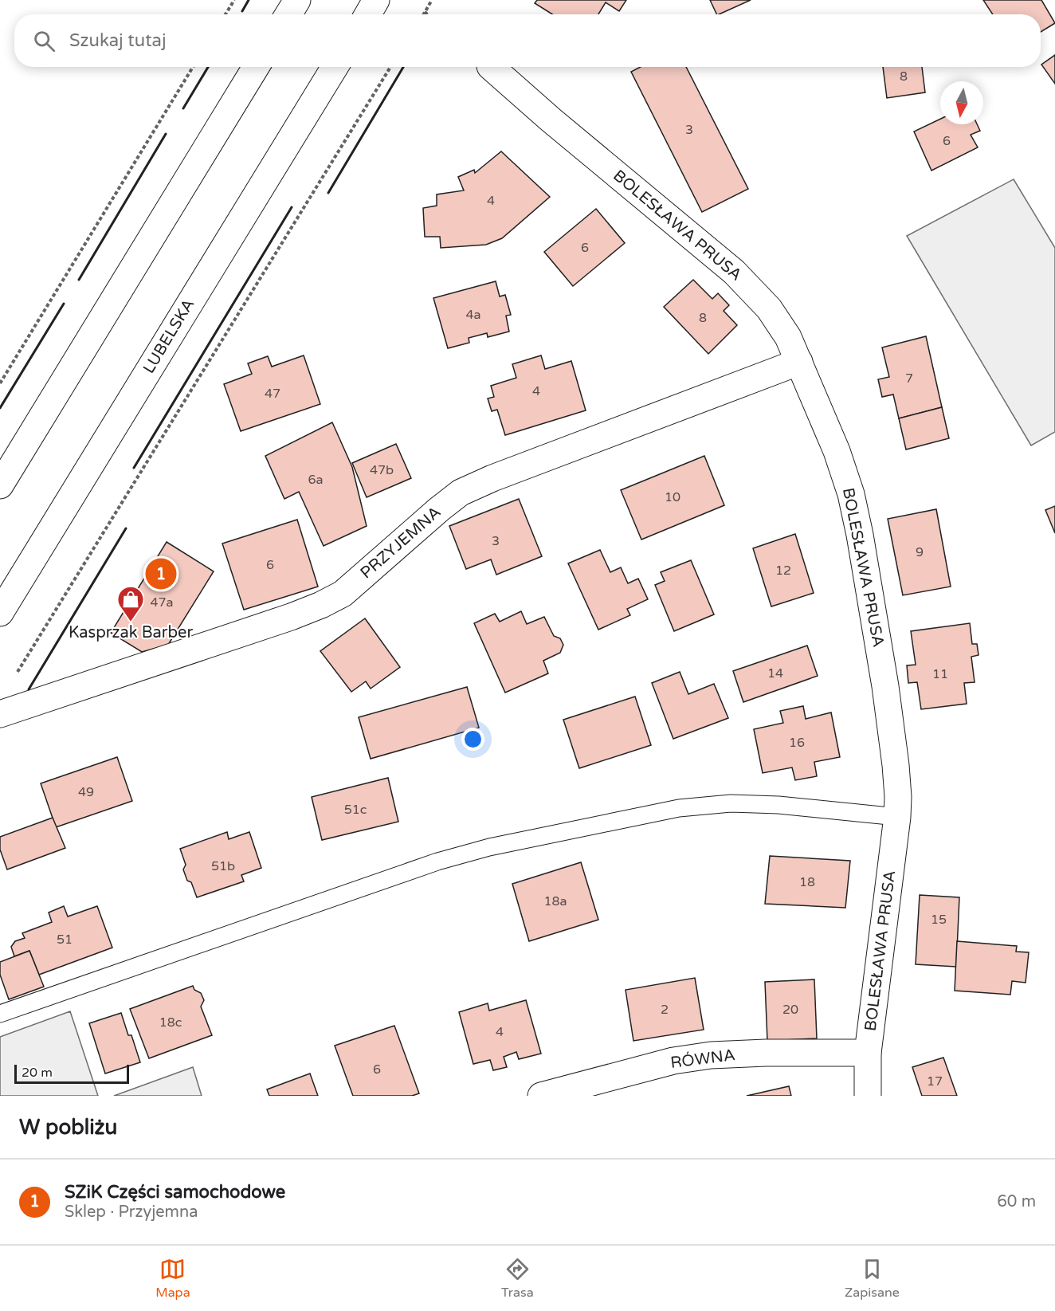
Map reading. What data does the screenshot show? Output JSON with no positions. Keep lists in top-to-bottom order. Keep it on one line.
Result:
{"streets":{"street":["BOLESŁAWA PRUSA","LUBELSKA","PRZYJEMNA","RÓWNA"]},"crossings":[["BOLESŁAWA PRUSA","PRZYJEMNA"],["BOLESŁAWA PRUSA","RÓWNA"]],"places":{"shop":["Kasprzak Barber"]},"house_numbers":["8","3","6","4","6","4a","8","7","4","47","47b","6a","10","3","9","6","12","47a","14","11","16","49","51c","51b","18","18a","15","51","2","20","18c","4","6","17"],"scale_bar":"20 m","north":"bottom","page":{"search":"Szukaj tutaj","pins":"1","scale":"20 m","heading":"W pobliżu","list":[{"mark":"1","name":"SZiK Części samochodowe","note":"Sklep · Przyjemna","value":"60 m"}],"nav":["Mapa","Trasa","Zapisane"]}}
